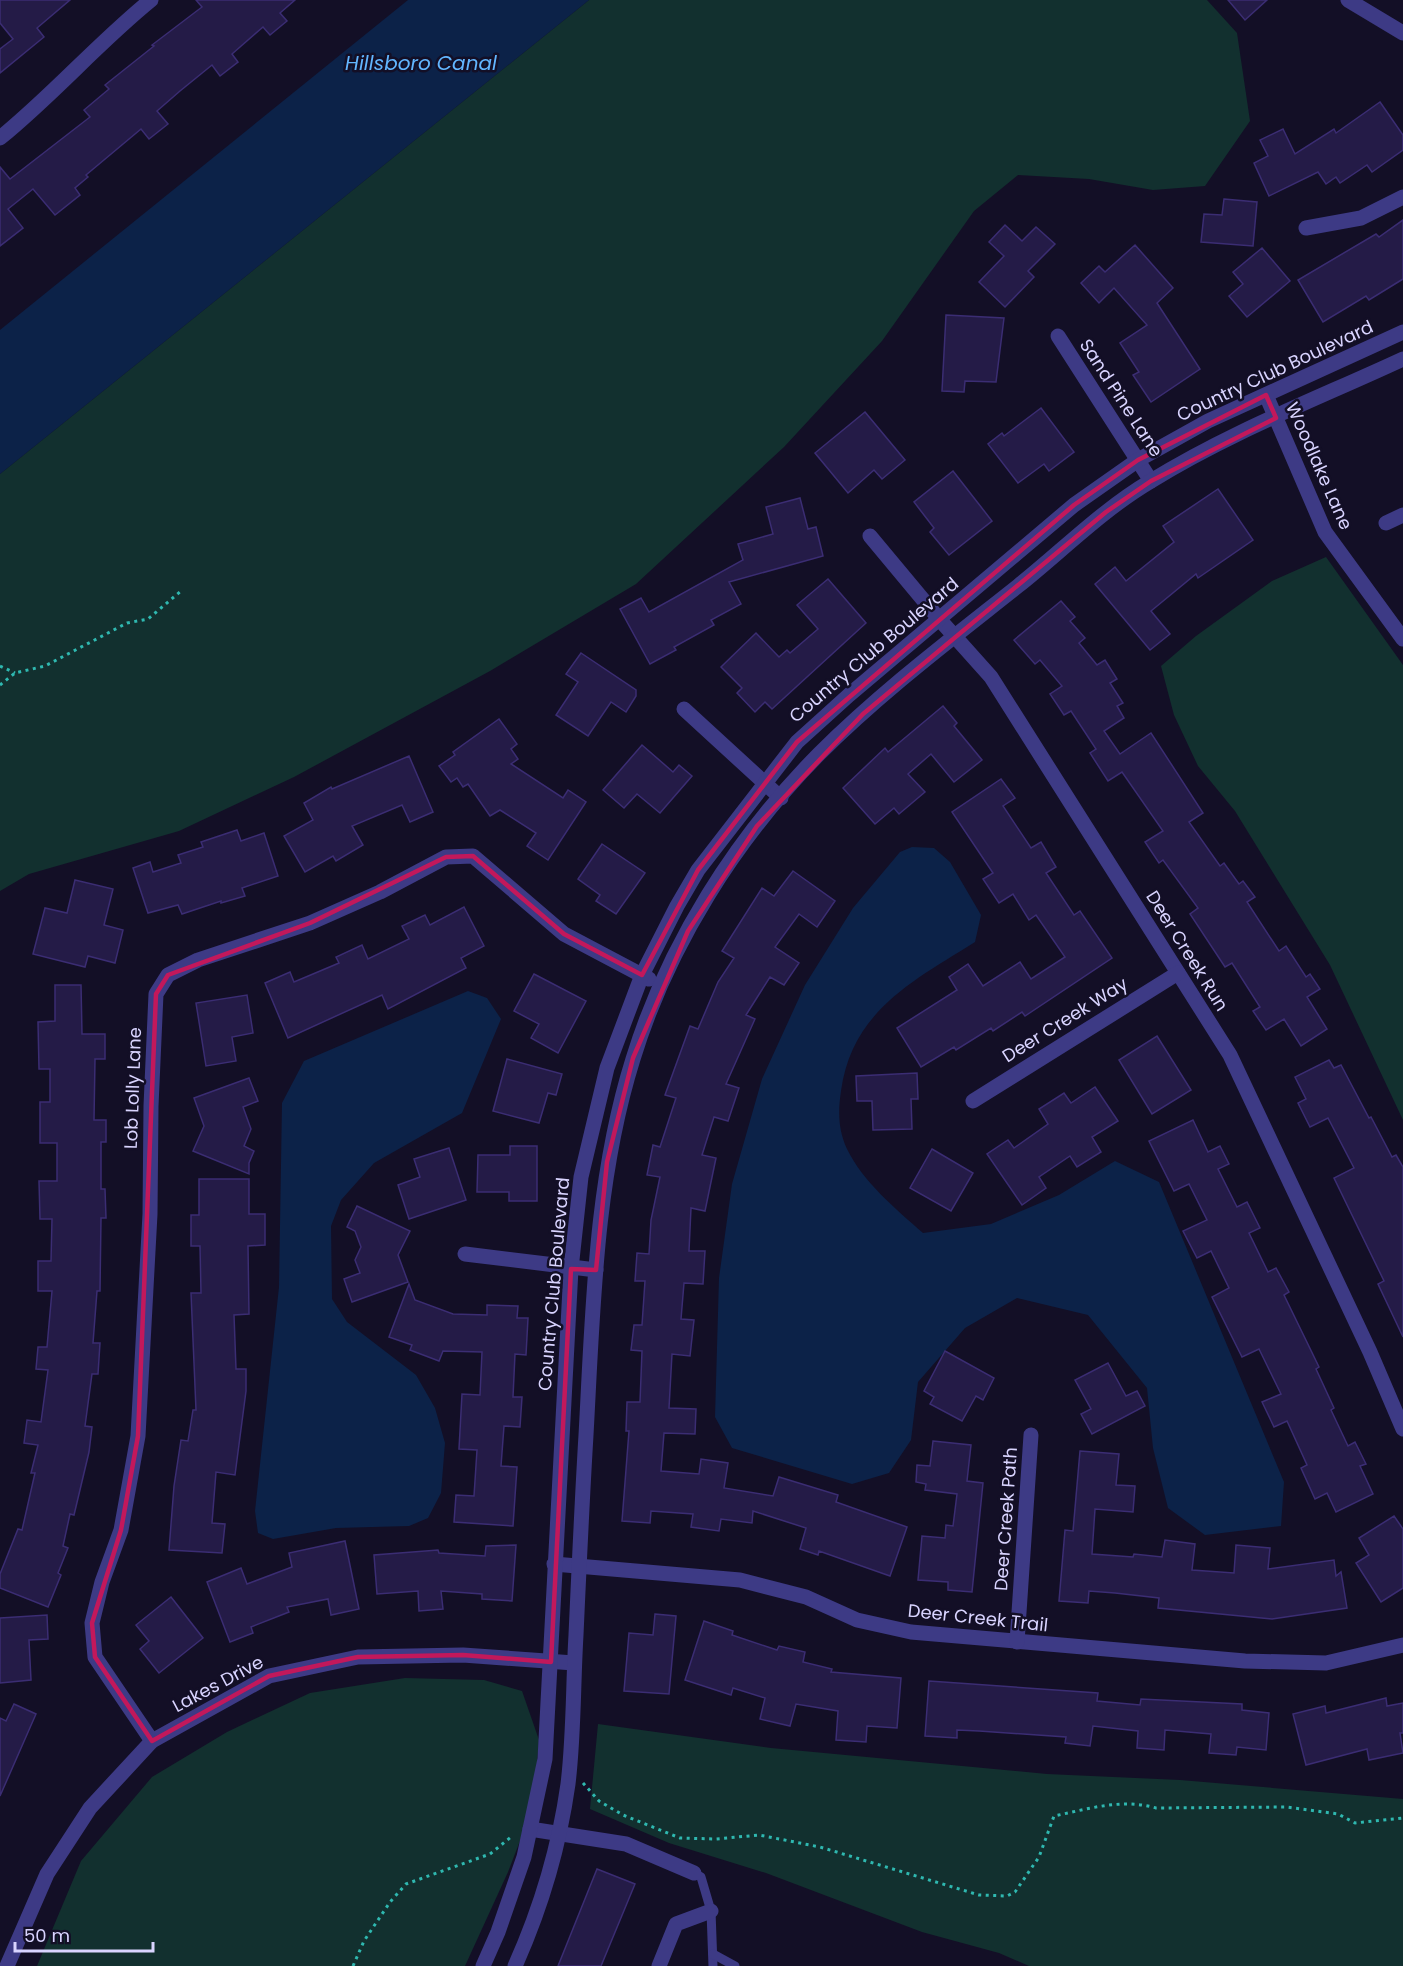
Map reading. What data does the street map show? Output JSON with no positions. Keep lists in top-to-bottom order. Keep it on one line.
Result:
{"streets":{"street":["Country Club Boulevard","Sand Pine Lane","Woodlake Lane","Deer Creek Run","Deer Creek Way","Lob Lolly Lane","Deer Creek Path","Deer Creek Trail","Lakes Drive"]},"crossings":[["Country Club Boulevard","Sand Pine Lane"],["Country Club Boulevard","Woodlake Lane"],["Country Club Boulevard","Deer Creek Run"],["Country Club Boulevard","Lob Lolly Lane"],["Country Club Boulevard","Deer Creek Trail"],["Country Club Boulevard","Lakes Drive"],["Deer Creek Run","Deer Creek Way"],["Lob Lolly Lane","Lakes Drive"],["Deer Creek Path","Deer Creek Trail"]],"water":["Hillsboro Canal"],"scale_bar":"50 m"}
